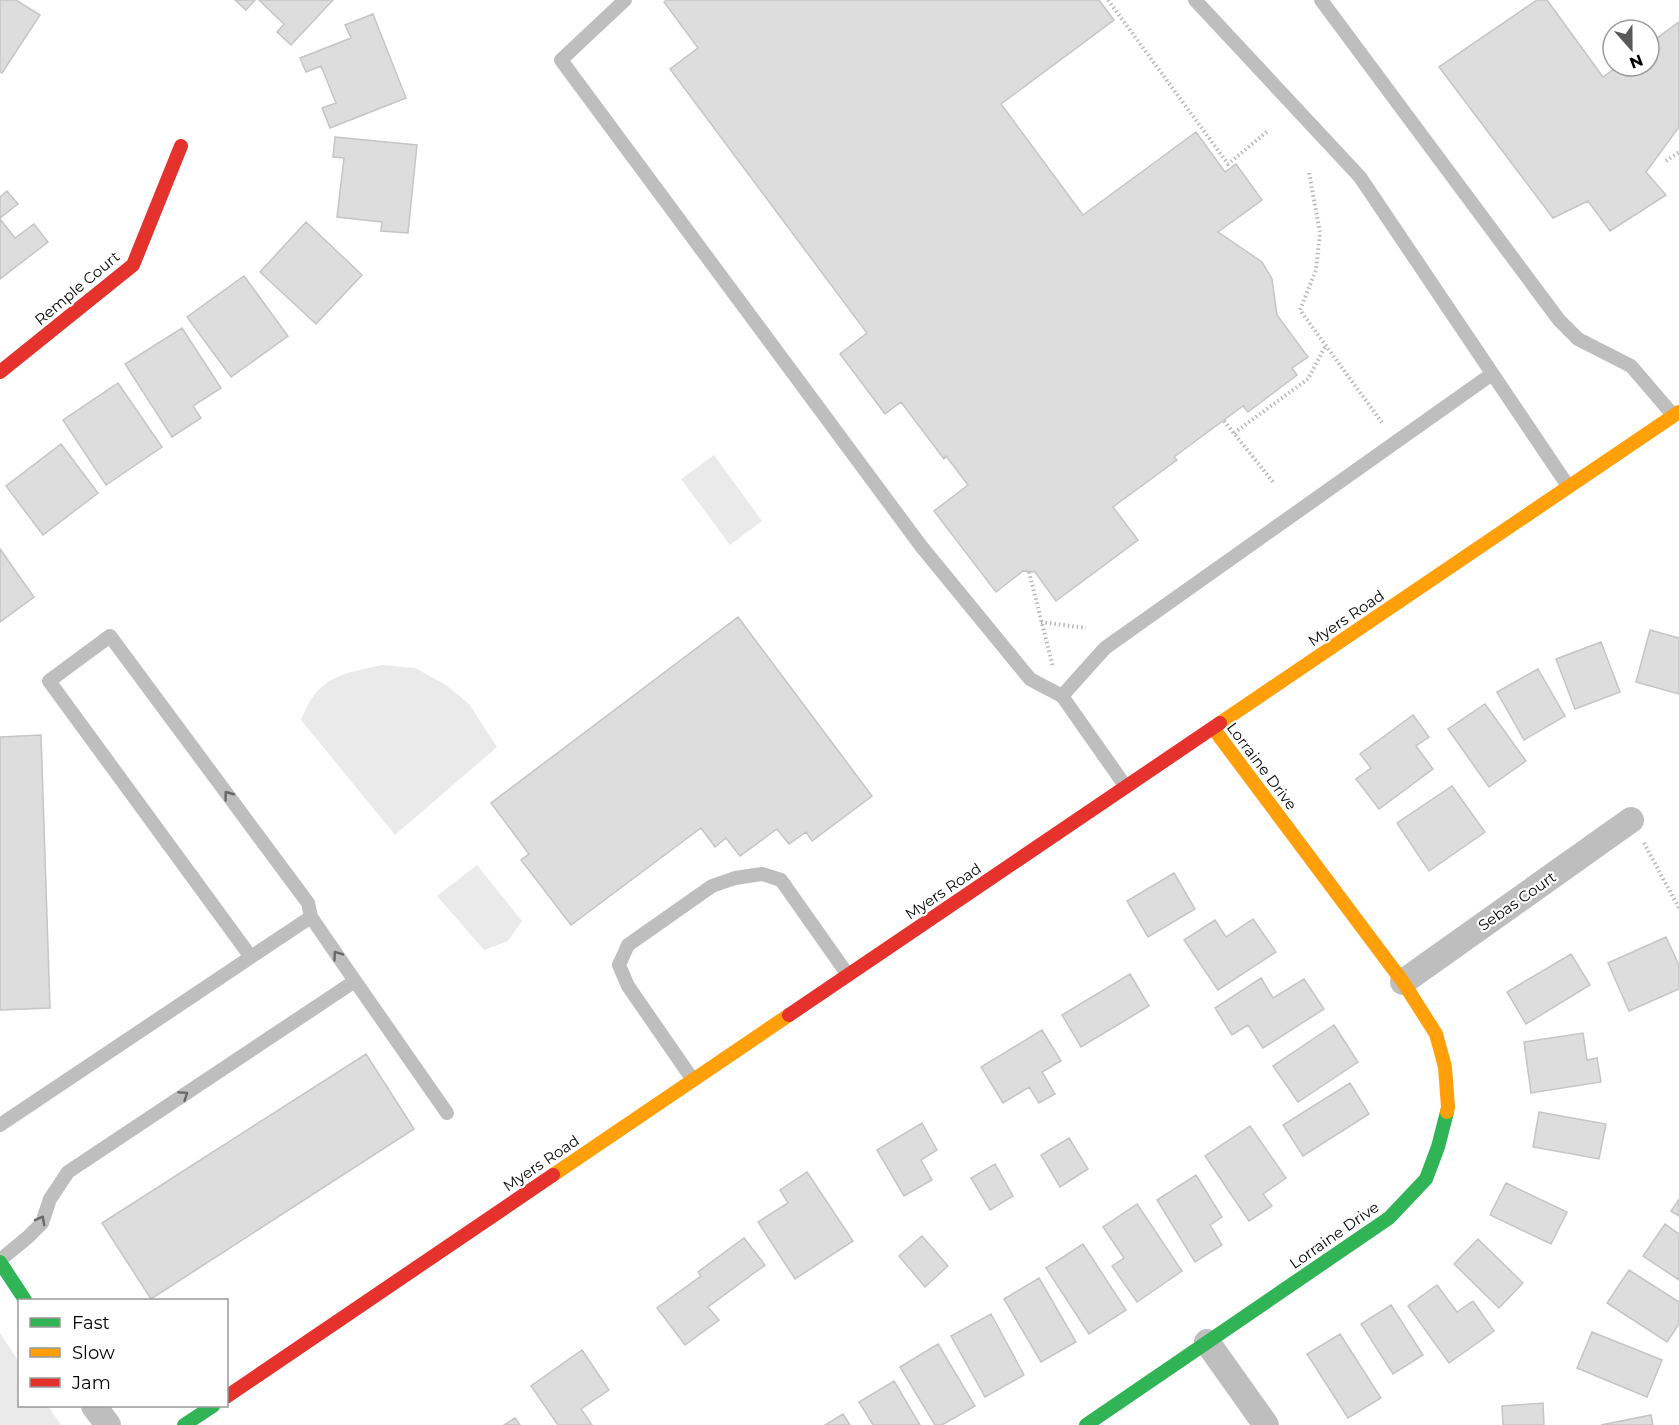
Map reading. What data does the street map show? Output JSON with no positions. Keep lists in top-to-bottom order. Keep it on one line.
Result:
{"streets":{"main road":["Remple Court","Myers Road","Lorraine Drive"],"street":["Sebas Court"]},"crossings":[["Myers Road","Lorraine Drive"],["Lorraine Drive","Sebas Court"]],"legend":["Fast","Slow","Jam"],"north":"bottom"}
